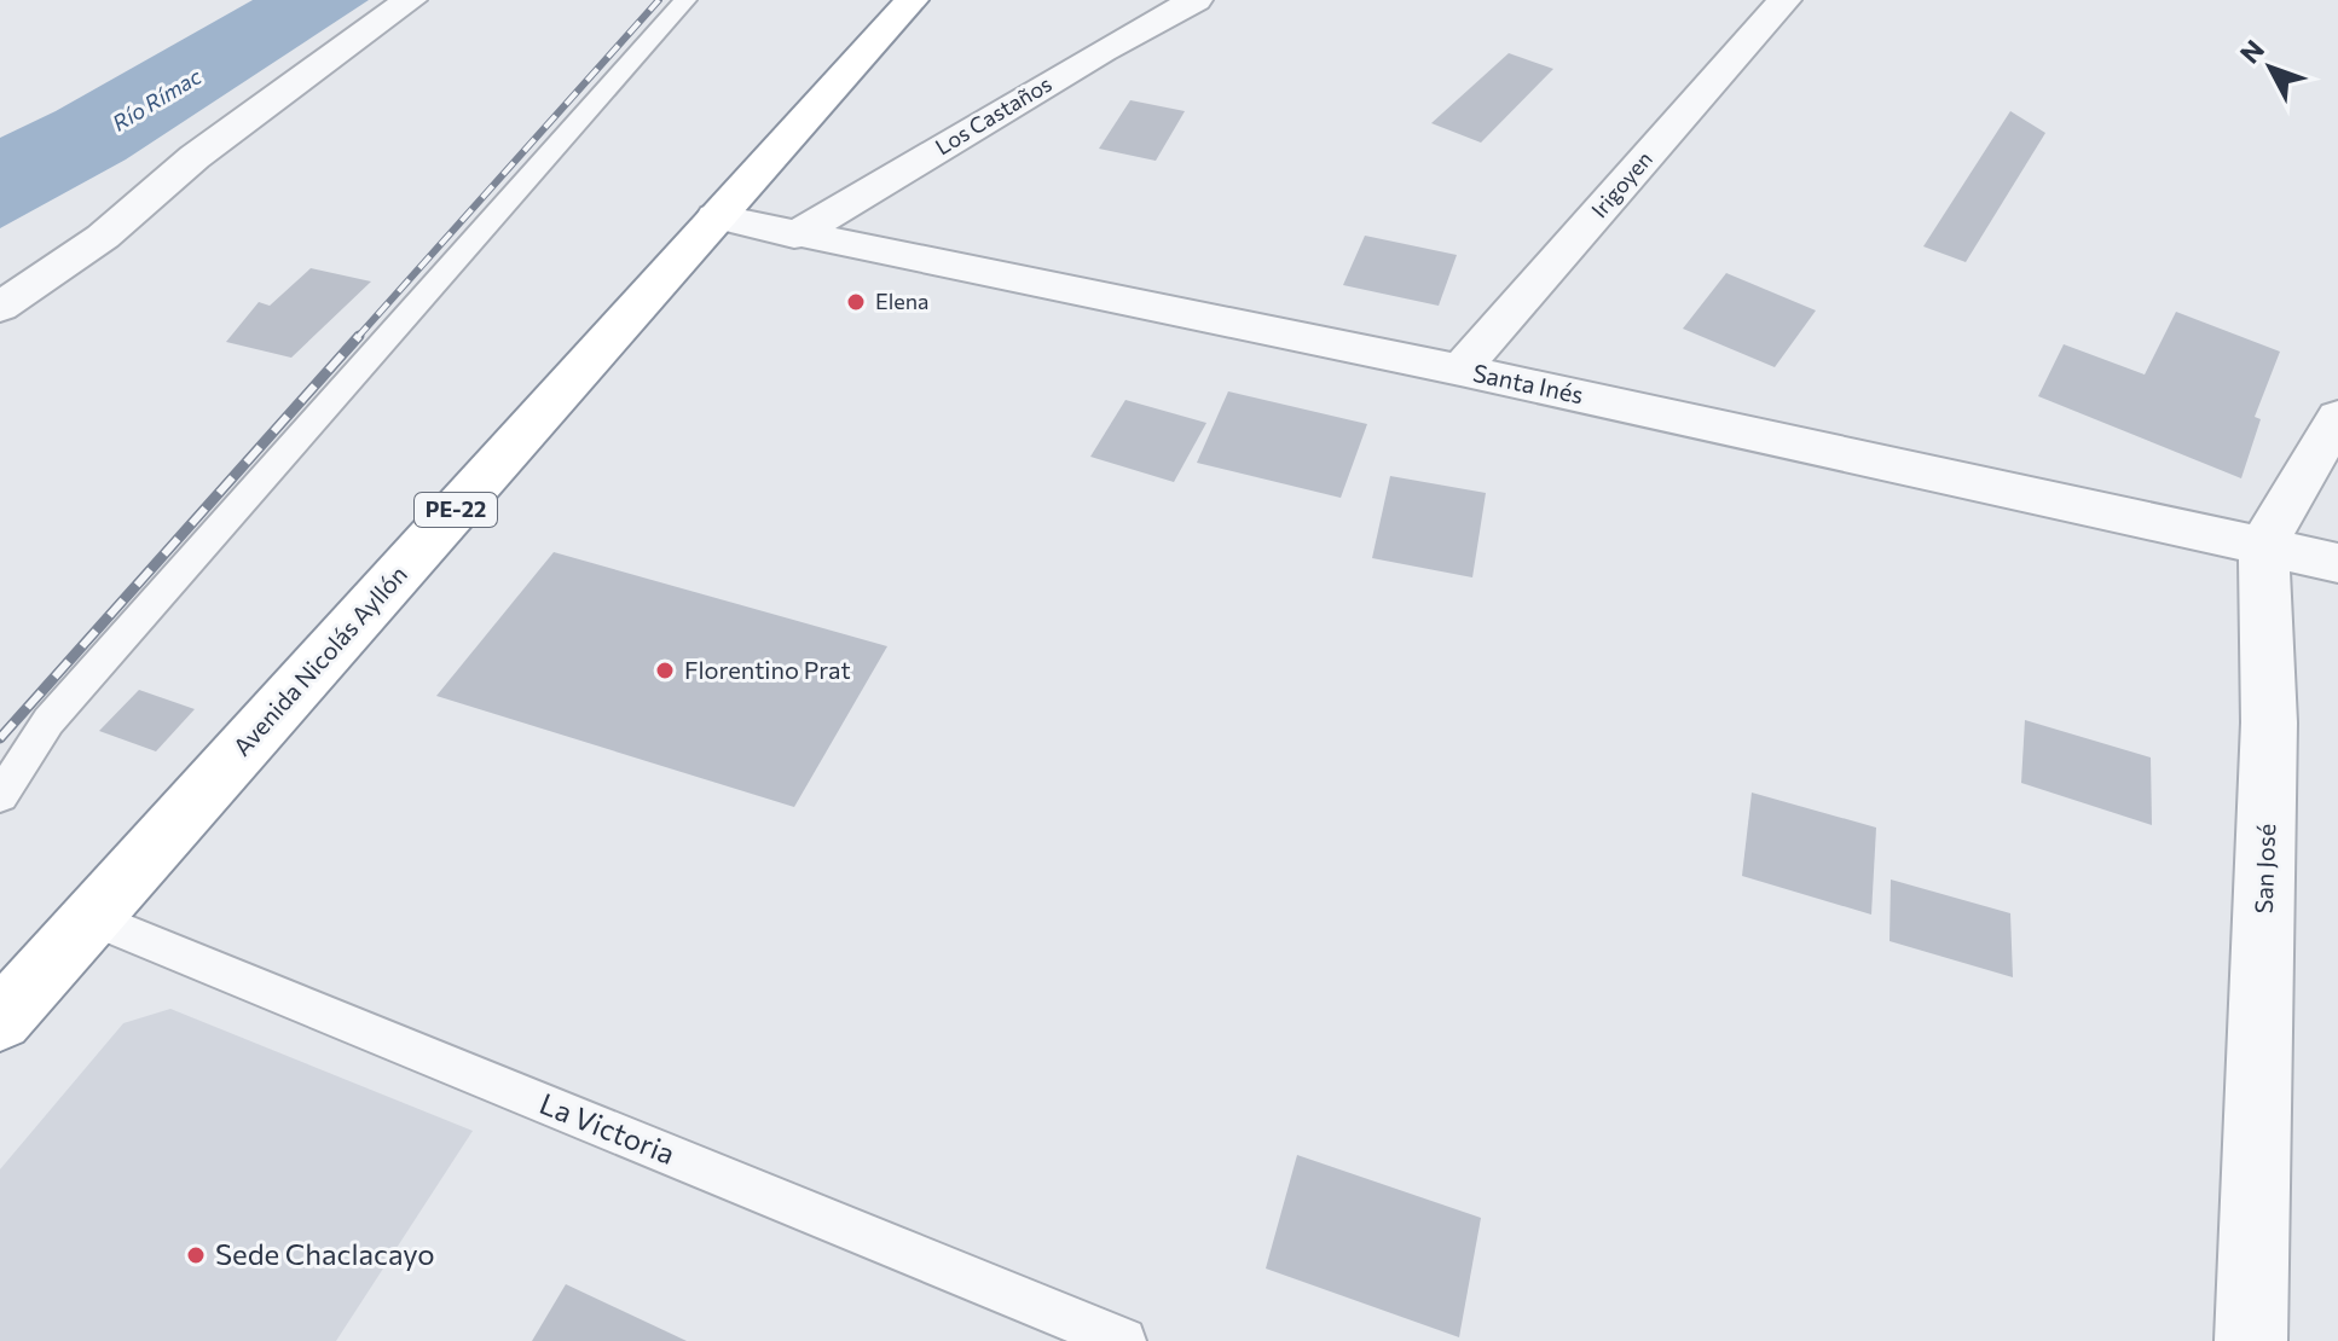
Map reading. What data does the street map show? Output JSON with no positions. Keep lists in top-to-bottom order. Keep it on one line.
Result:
{"streets":{"highway":["PE-22","Avenida Nicolás Ayllón"],"street":["Los Castaños","Irigoyen","Santa Inés","San José"],"lane":["La Victoria"]},"crossings":[["Los Castaños","Santa Inés"],["Irigoyen","Santa Inés"],["Santa Inés","Avenida Nicolás Ayllón"],["Santa Inés","San José"],["Avenida Nicolás Ayllón","La Victoria"]],"water":["Río Rímac"],"places":["Elena","Florentino Prat","Sede Chaclacayo"],"north":"top left"}
